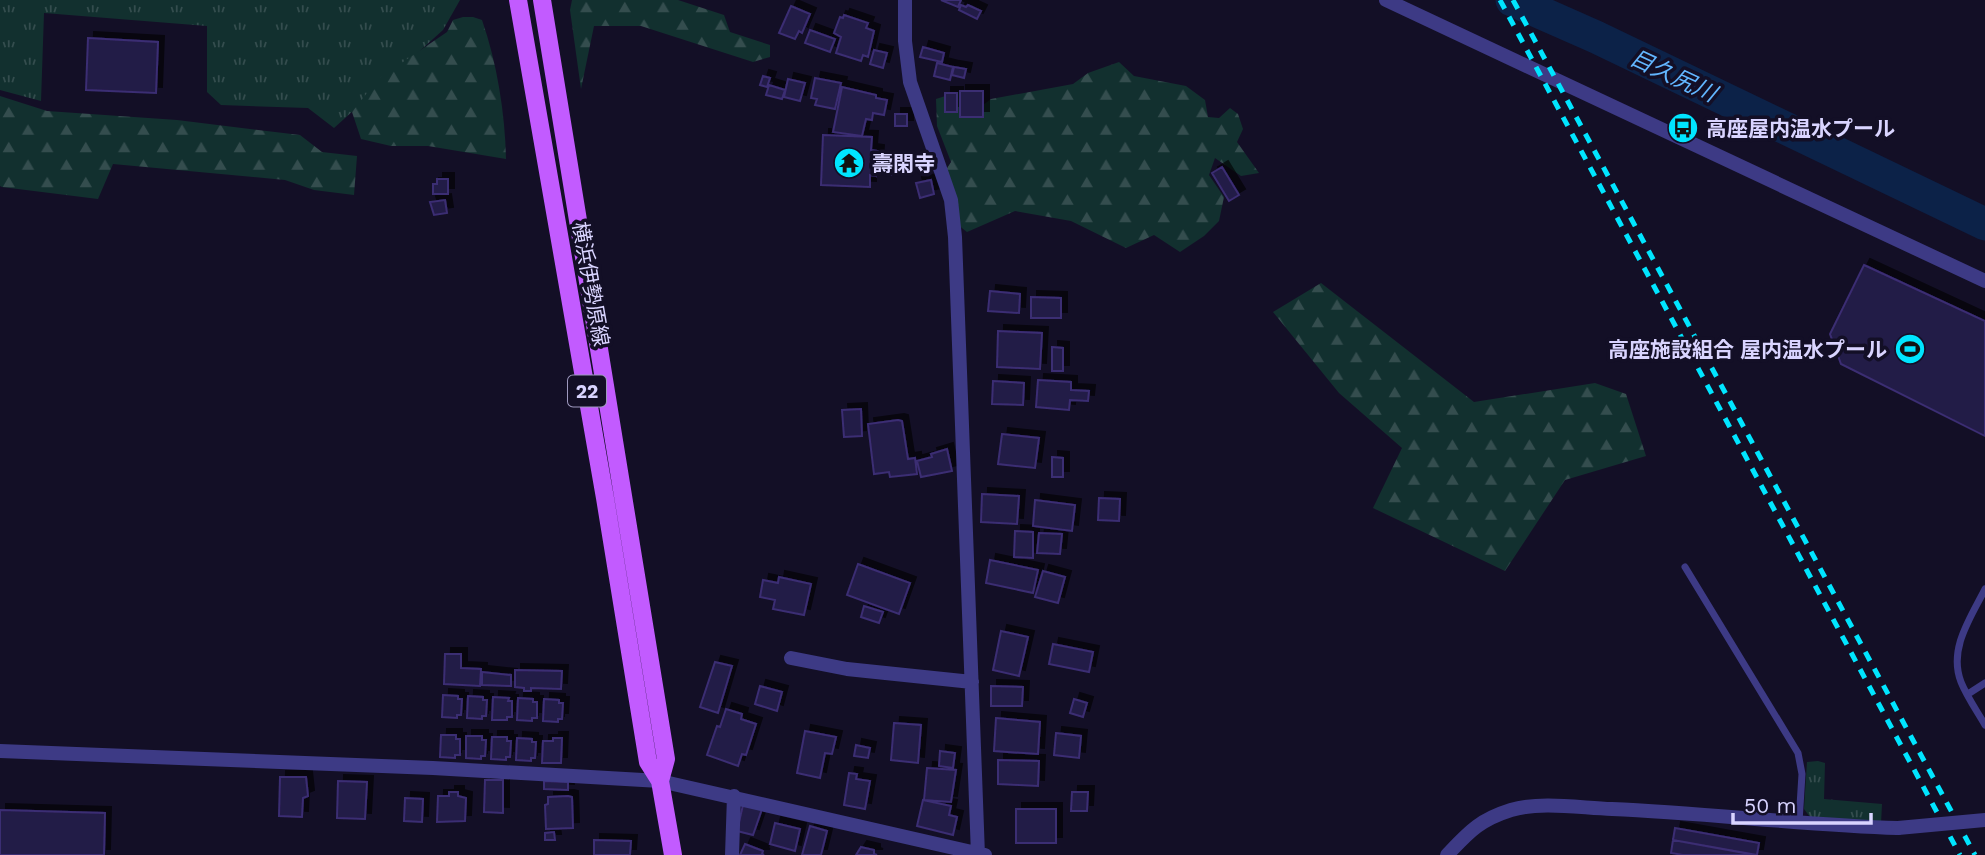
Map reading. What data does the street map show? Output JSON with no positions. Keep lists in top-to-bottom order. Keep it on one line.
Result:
{"streets":{"main road":["横浜伊勢原線","22"]},"water":["目久尻川"],"places":{"bus stop":["高座屋内温水プール"],"temple":["壽閑寺"],"sports":["高座施設組合 屋内温水プール"]},"scale_bar":"50 m"}
